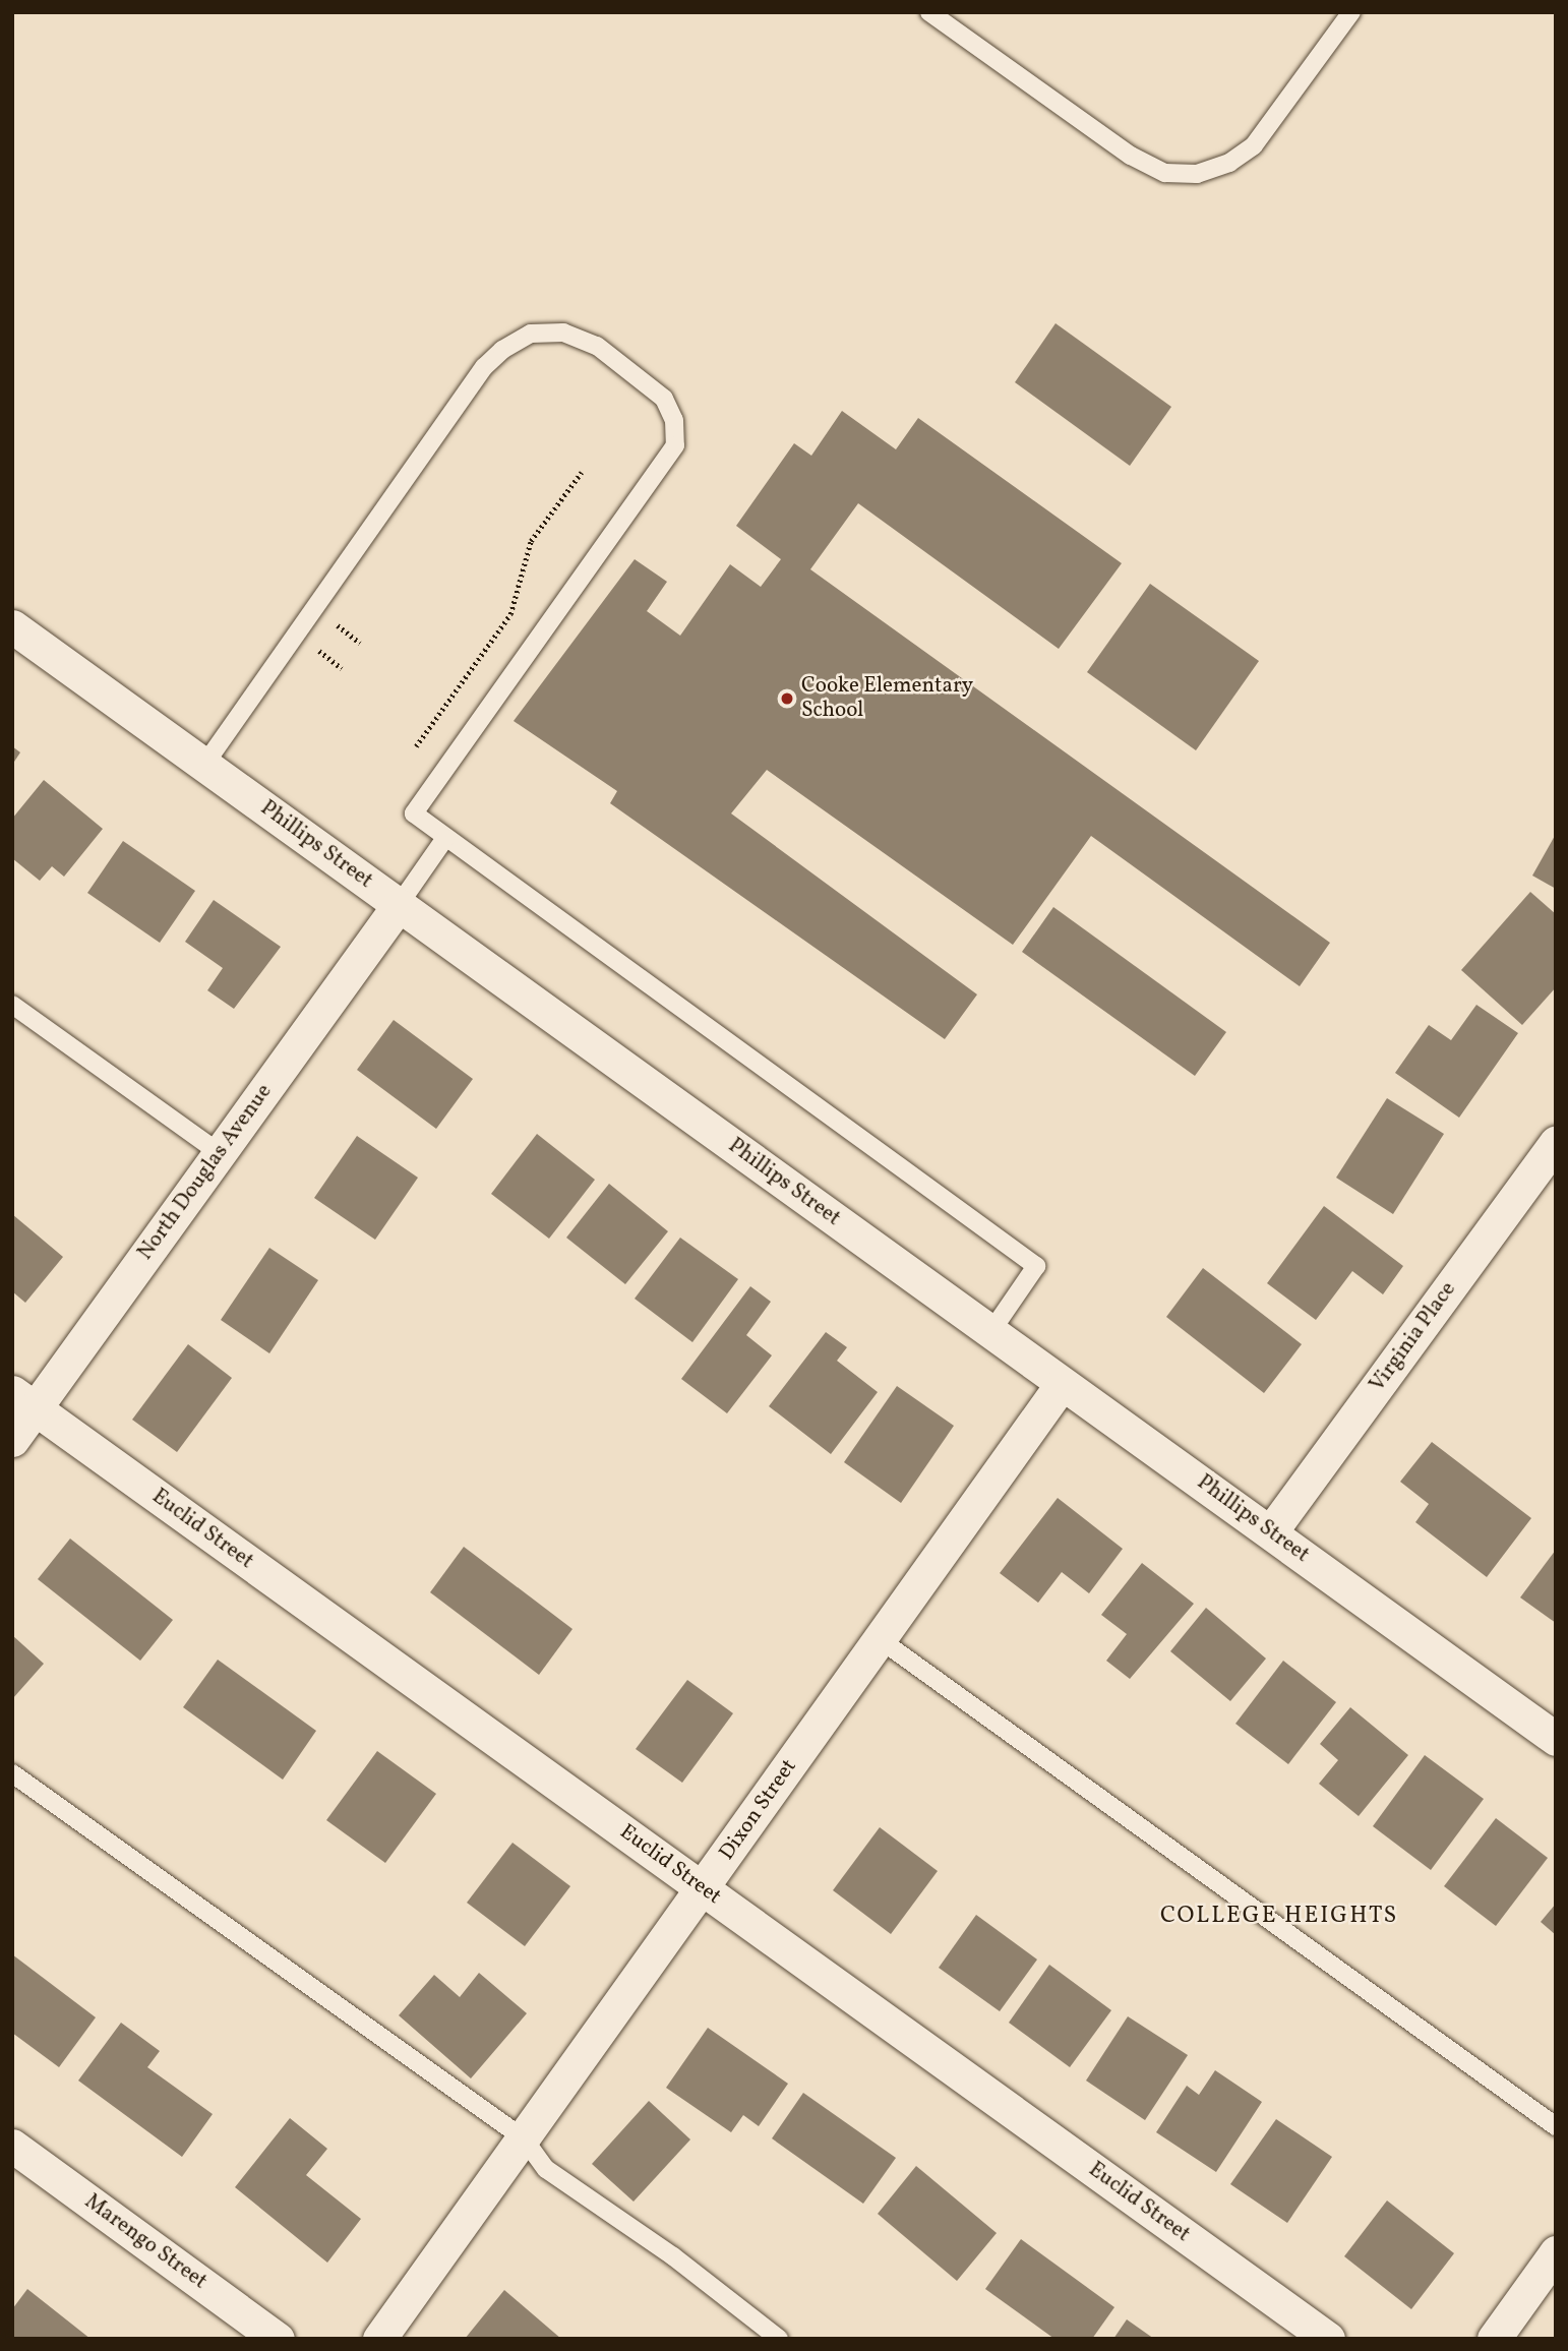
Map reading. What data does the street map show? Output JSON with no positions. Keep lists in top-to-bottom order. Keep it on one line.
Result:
{"streets":{"street":["Phillips Street","North Douglas Avenue","Virginia Place","Euclid Street","Dixon Street","Marengo Street"]},"crossings":[["Phillips Street","North Douglas Avenue"],["Phillips Street","Virginia Place"],["Phillips Street","Dixon Street"],["North Douglas Avenue","Euclid Street"],["Euclid Street","Dixon Street"]],"districts":["COLLEGE HEIGHTS"],"places":["Cooke Elementary School"]}
